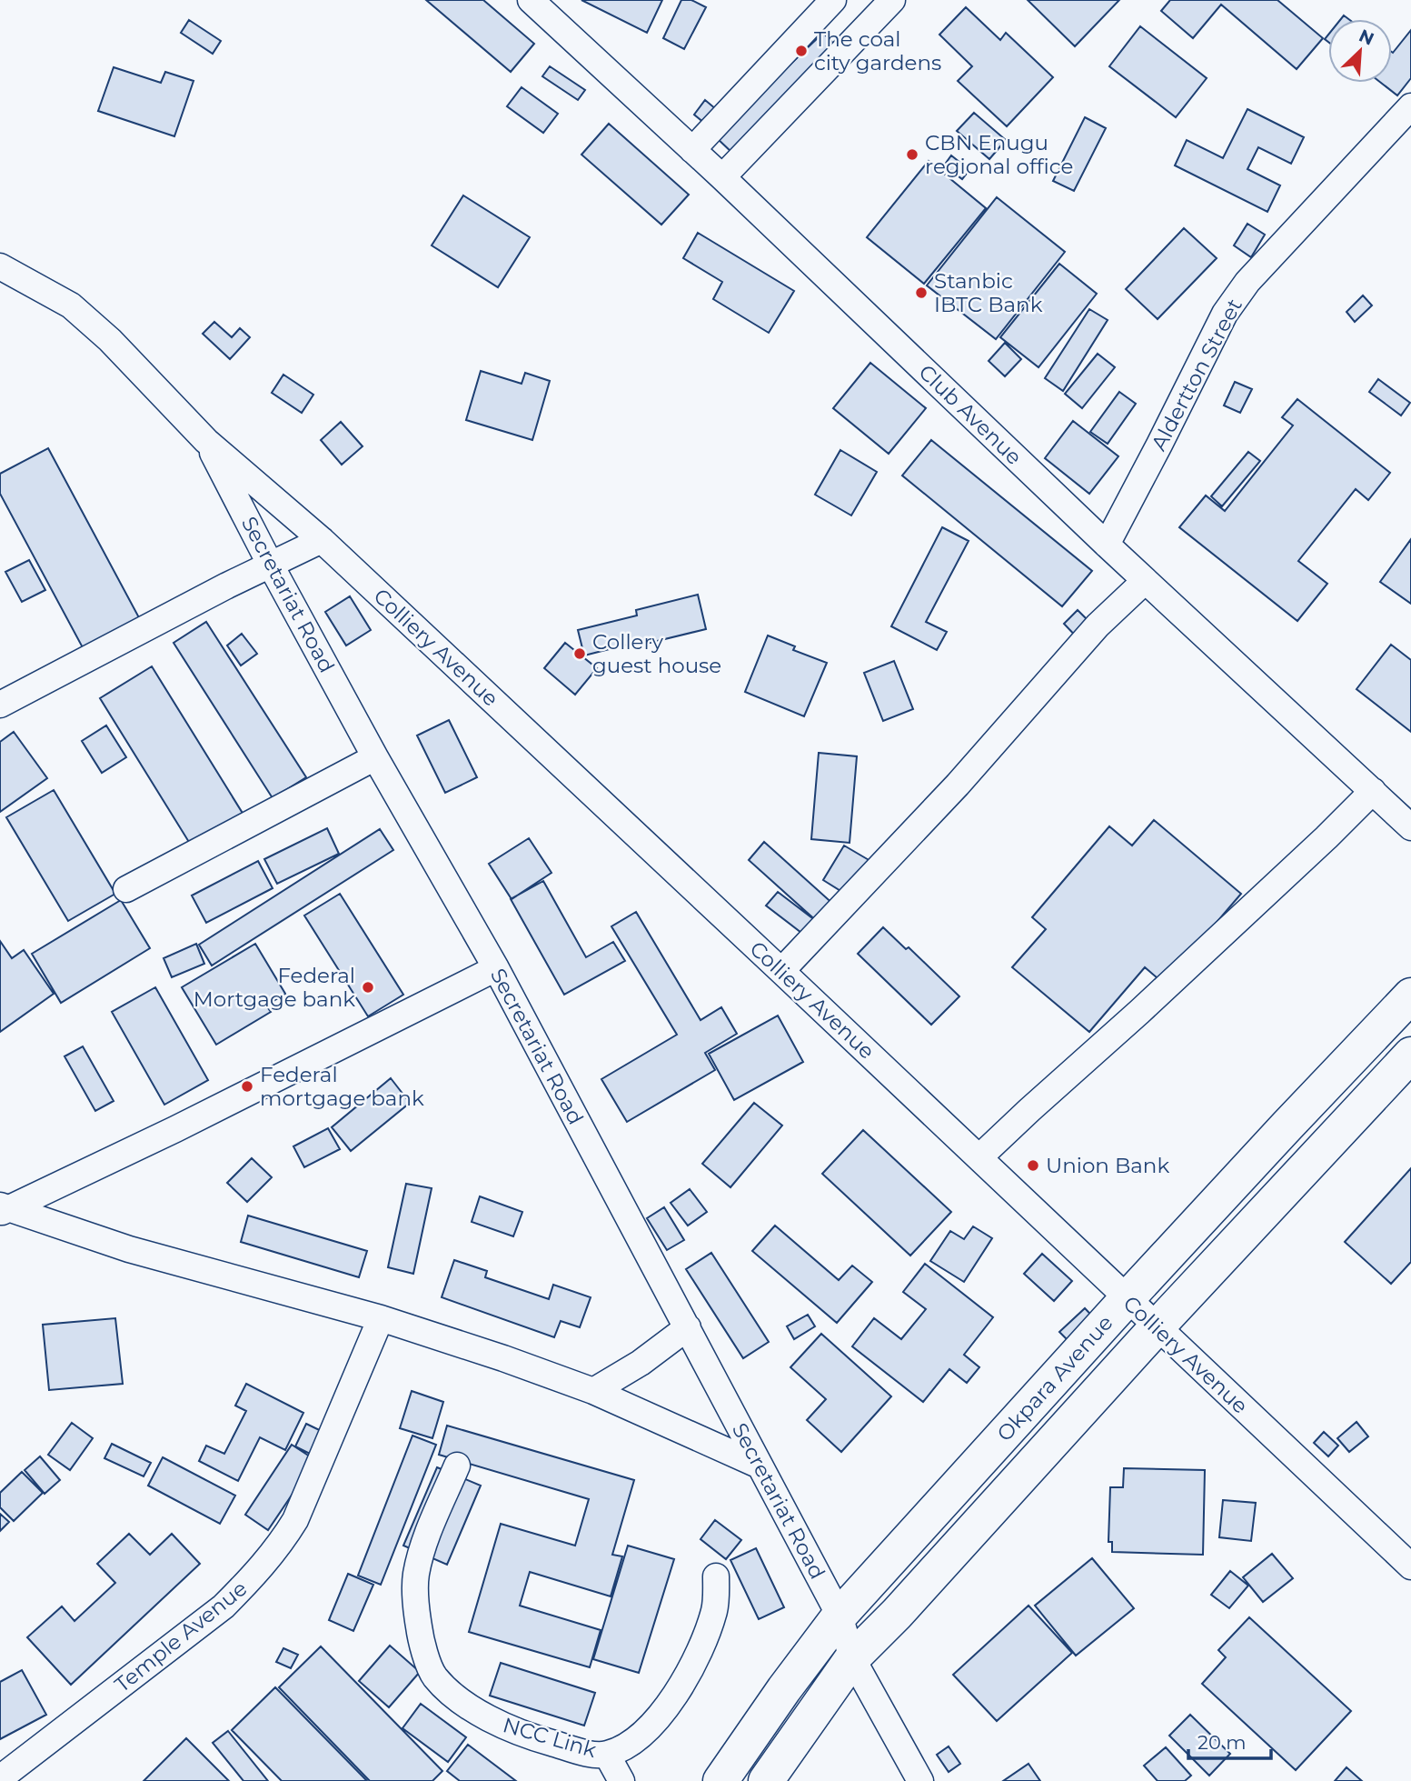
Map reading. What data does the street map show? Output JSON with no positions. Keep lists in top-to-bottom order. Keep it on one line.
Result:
{"streets":{"main road":["Okpara Avenue"],"street":["Aldertton Street","Club Avenue","Secretariat Road","Colliery Avenue","Temple Avenue","NCC Link"]},"crossings":[["Aldertton Street","Club Avenue"],["Secretariat Road","Colliery Avenue"],["Secretariat Road","Okpara Avenue"],["Colliery Avenue","Okpara Avenue"]],"places":["The coal city gardens","CBN Enugu regional office","Stanbic IBTC Bank","Collery guest house","Federal Mortgage bank","Federal mortgage bank","Union Bank"],"scale_bar":"20 m","north":"top right"}
